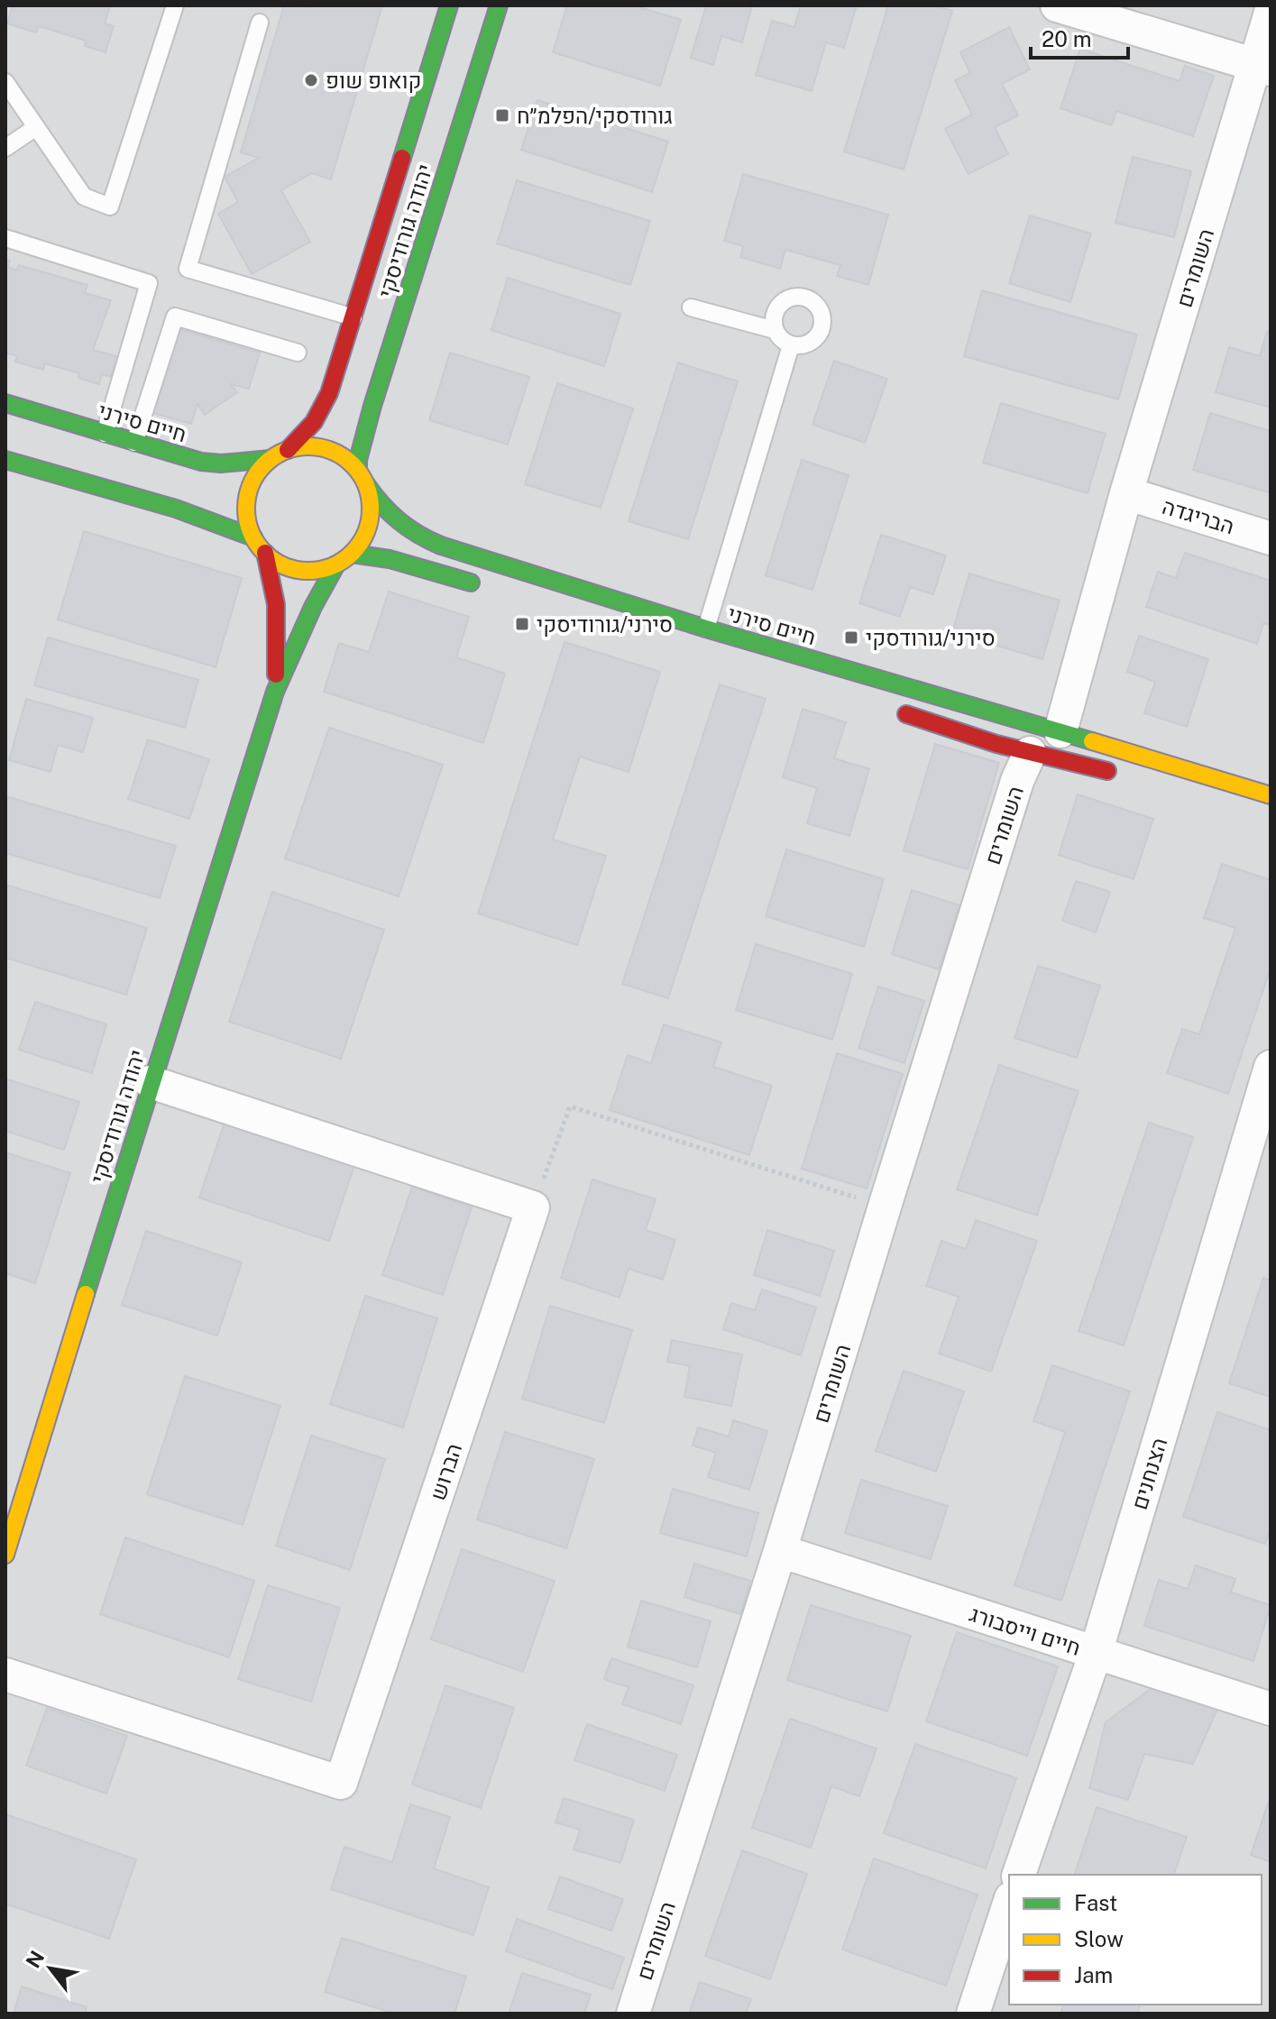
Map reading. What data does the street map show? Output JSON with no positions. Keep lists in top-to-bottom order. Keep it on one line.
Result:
{"streets":{"street":["יהודה גורודיסקי","השומרים","חיים סירני","הבריגדה","הברוש","הצנחנים","חיים וייסבורג"]},"crossings":[["יהודה גורודיסקי","חיים סירני"],["השומרים","חיים סירני"],["השומרים","הבריגדה"],["השומרים","חיים וייסבורג"],["הצנחנים","חיים וייסבורג"]],"places":{"other":["קואופ שופ"],"transit":["גורודסקי/הפלמ״ח","סירני/גורודיסקי","סירני/גורודסקי"]},"legend":["Fast","Slow","Jam"],"scale_bar":"20 m","north":"top left"}
